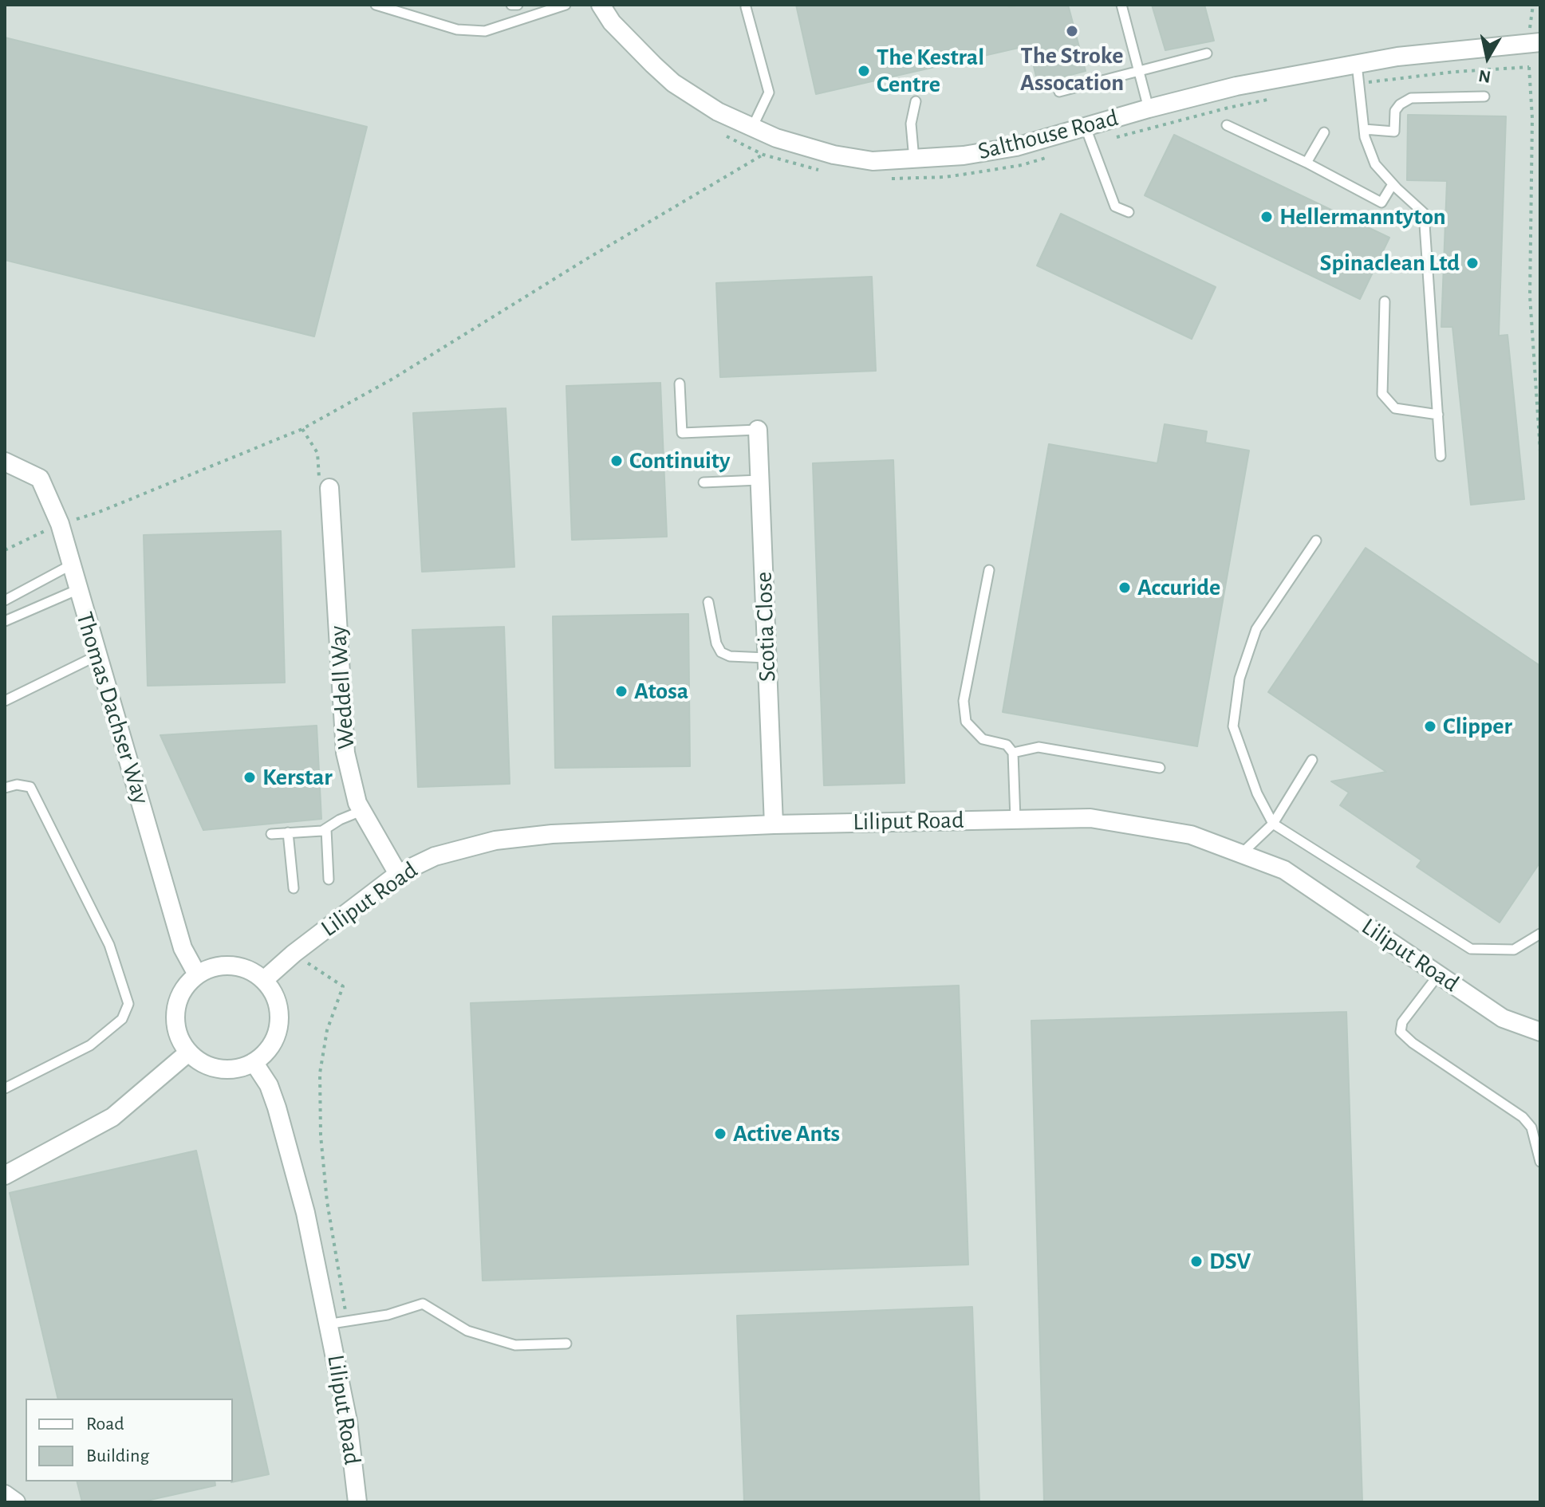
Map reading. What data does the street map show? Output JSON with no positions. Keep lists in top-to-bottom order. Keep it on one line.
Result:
{"streets":{"street":["Salthouse Road","Scotia Close","Weddell Way","Thomas Dachser Way","Liliput Road"]},"crossings":[["Scotia Close","Liliput Road"],["Weddell Way","Liliput Road"],["Thomas Dachser Way","Liliput Road"]],"places":["The Stroke Assocation","The Kestral Centre","Hellermanntyton","Spinaclean Ltd","Continuity","Accuride","Atosa","Clipper","Kerstar","Active Ants","DSV"],"legend":["Road","Building"],"north":"bottom"}
